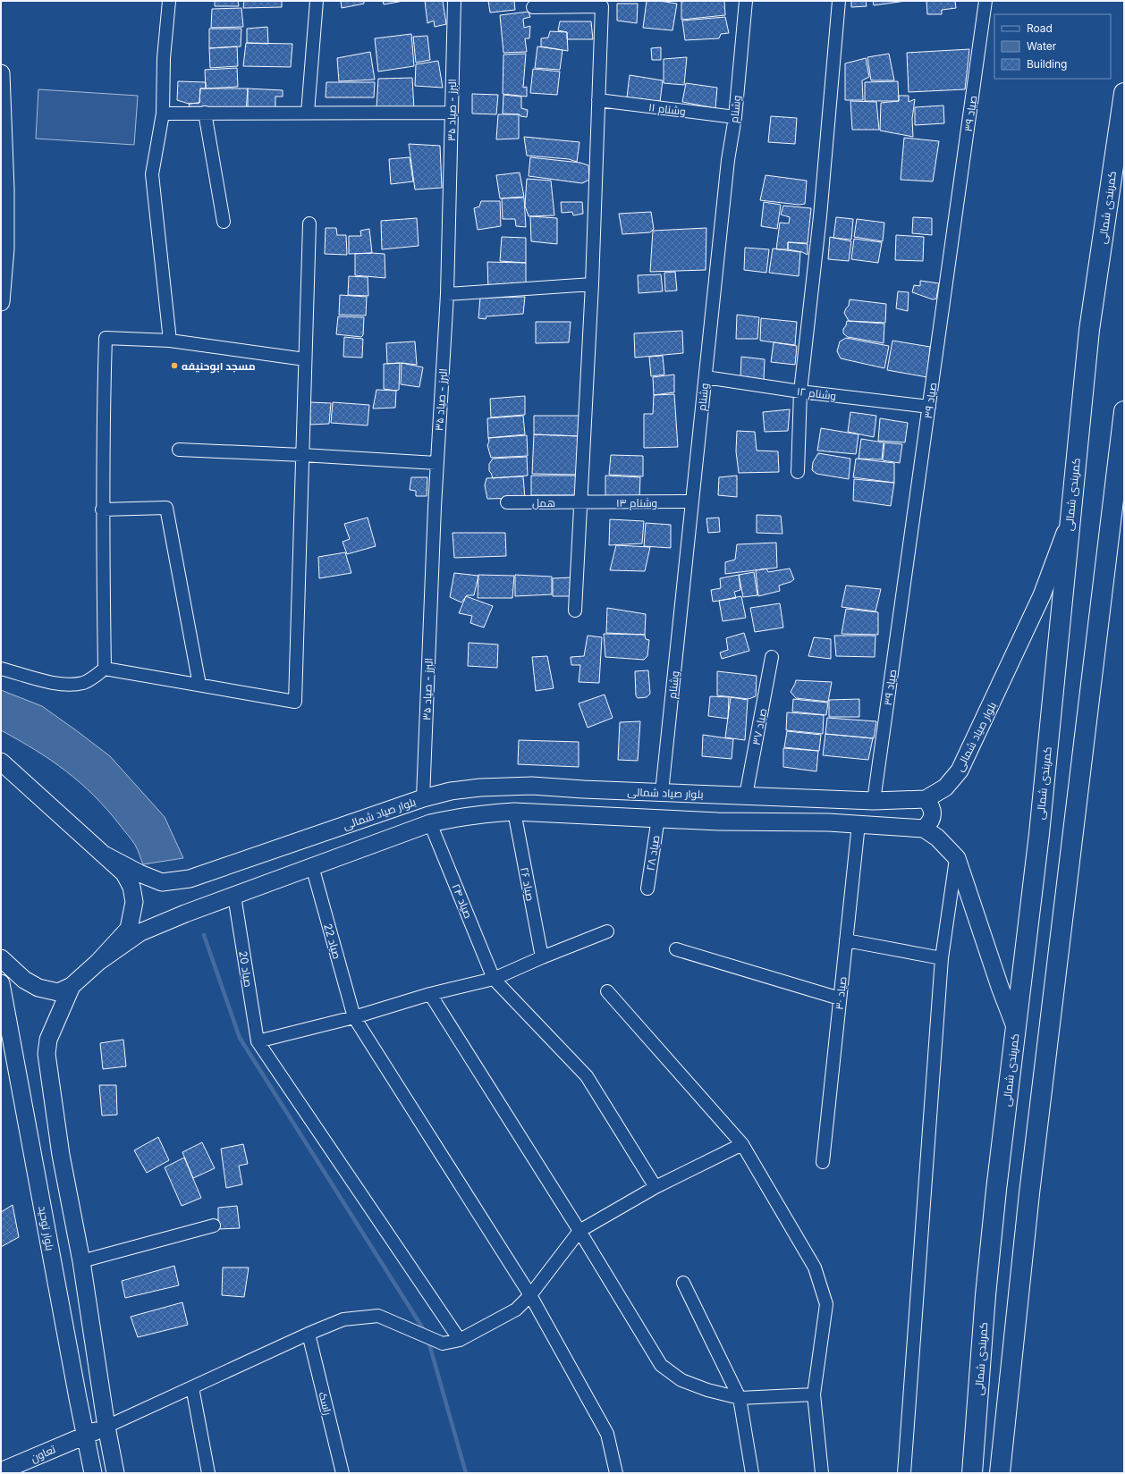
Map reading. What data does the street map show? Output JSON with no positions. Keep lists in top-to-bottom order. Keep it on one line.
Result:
{"streets":{"highway":["کمربندی شمالی"],"main road":["بلوار صیاد شمالی","بلوار توحید","تعاون"],"street":["وشنام ۱۱","وشنام","البرز - صیاد ۳۵","صیاد ۳۹","وشنام ۱۲","همل","وشنام ۱۳","صیاد ۳۷","صیاد ۲۸","صیاد ۲۶","صیاد ۲۴","صیاد 22","صیاد 20","صیاد ۳۰","راسک"]},"crossings":[["وشنام ۱۱","وشنام"],["وشنام","وشنام ۱۲"],["وشنام","وشنام ۱۳"],["وشنام","بلوار صیاد شمالی"],["البرز - صیاد ۳۵","بلوار صیاد شمالی"],["صیاد ۳۹","وشنام ۱۲"],["صیاد ۳۹","بلوار صیاد شمالی"],["کمربندی شمالی","بلوار صیاد شمالی"],["همل","وشنام ۱۳"],["صیاد ۳۷","بلوار صیاد شمالی"],["بلوار توحید","تعاون"]],"places":["مسجد ابوحنیفه"],"legend":["Road","Water","Building"]}
